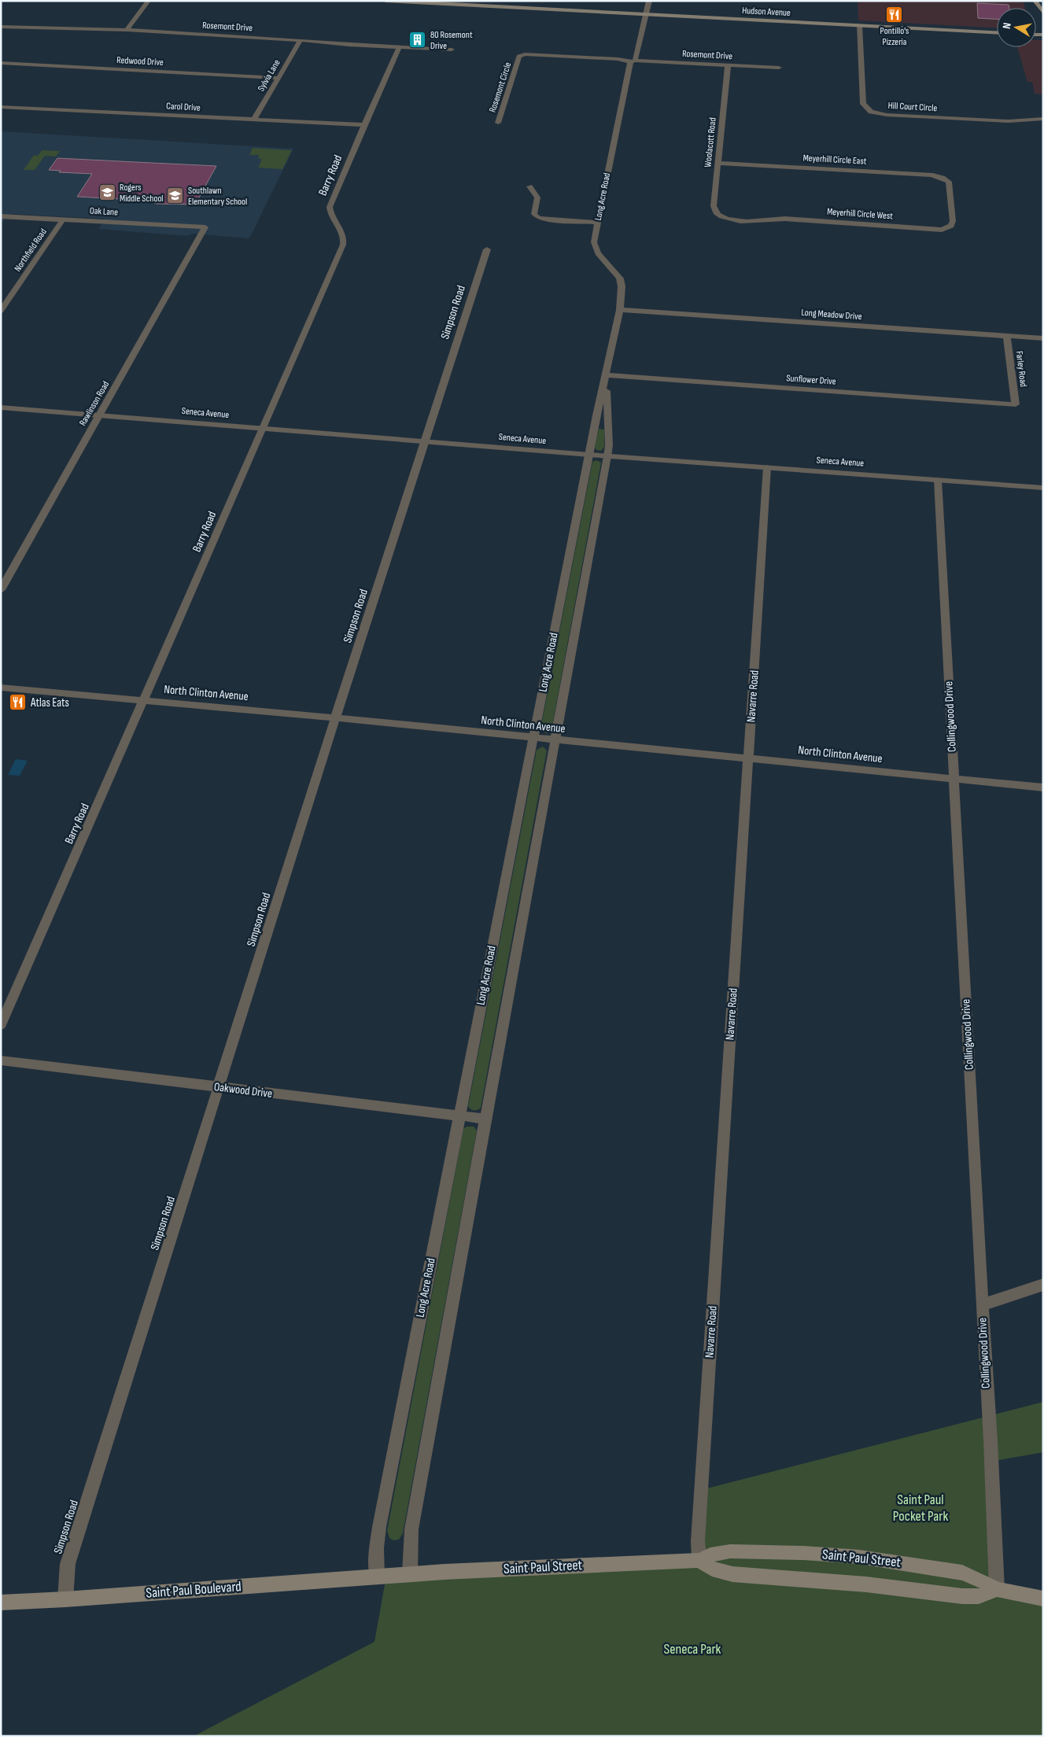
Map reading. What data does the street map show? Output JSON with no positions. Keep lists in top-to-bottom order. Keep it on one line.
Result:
{"streets":{"main road":["Hudson Avenue","Saint Paul Street","Saint Paul Boulevard"],"street":["Rosemont Drive","Redwood Drive","Sylvia Lane","Rosemont Circle","Carol Drive","Hill Court Circle","Woolacott Road","Meyerhill Circle East","Barry Road","Long Acre Road","Oak Lane","Meyerhill Circle West","Northfield Road","Simpson Road","Long Meadow Drive","Farley Road","Sunflower Drive","Rawlinson Road","Seneca Avenue","North Clinton Avenue","Navarre Road","Collingwood Drive","Oakwood Drive"]},"crossings":[["Hudson Avenue","Hill Court Circle"],["Hudson Avenue","Long Acre Road"],["Rosemont Drive","Sylvia Lane"],["Rosemont Drive","Rosemont Circle"],["Rosemont Drive","Woolacott Road"],["Rosemont Drive","Barry Road"],["Rosemont Drive","Long Acre Road"],["Redwood Drive","Sylvia Lane"],["Sylvia Lane","Carol Drive"],["Carol Drive","Barry Road"],["Woolacott Road","Meyerhill Circle East"],["Woolacott Road","Meyerhill Circle West"],["Meyerhill Circle East","Meyerhill Circle West"],["Barry Road","Seneca Avenue"],["Barry Road","North Clinton Avenue"],["Long Acre Road","Long Meadow Drive"],["Long Acre Road","Sunflower Drive"],["Long Acre Road","Seneca Avenue"],["Long Acre Road","North Clinton Avenue"],["Long Acre Road","Oakwood Drive"],["Long Acre Road","Saint Paul Street"],["Long Acre Road","Saint Paul Boulevard"],["Oak Lane","Northfield Road"],["Oak Lane","Rawlinson Road"],["Simpson Road","Seneca Avenue"],["Simpson Road","North Clinton Avenue"],["Simpson Road","Oakwood Drive"],["Simpson Road","Saint Paul Boulevard"],["Long Meadow Drive","Farley Road"],["Farley Road","Sunflower Drive"],["Rawlinson Road","Seneca Avenue"],["Seneca Avenue","Navarre Road"],["Seneca Avenue","Collingwood Drive"],["North Clinton Avenue","Navarre Road"],["North Clinton Avenue","Collingwood Drive"],["Navarre Road","Saint Paul Street"],["Collingwood Drive","Saint Paul Street"],["Saint Paul Street","Saint Paul Boulevard"]],"parks":["Saint Paul Pocket Park","Seneca Park"],"places":{"restaurant":["Pontillo's Pizzeria","Atlas Eats"],"building":["80 Rosemont Drive"],"school or university":["Rogers Middle School","Southlawn Elementary School"]},"north":"left"}
